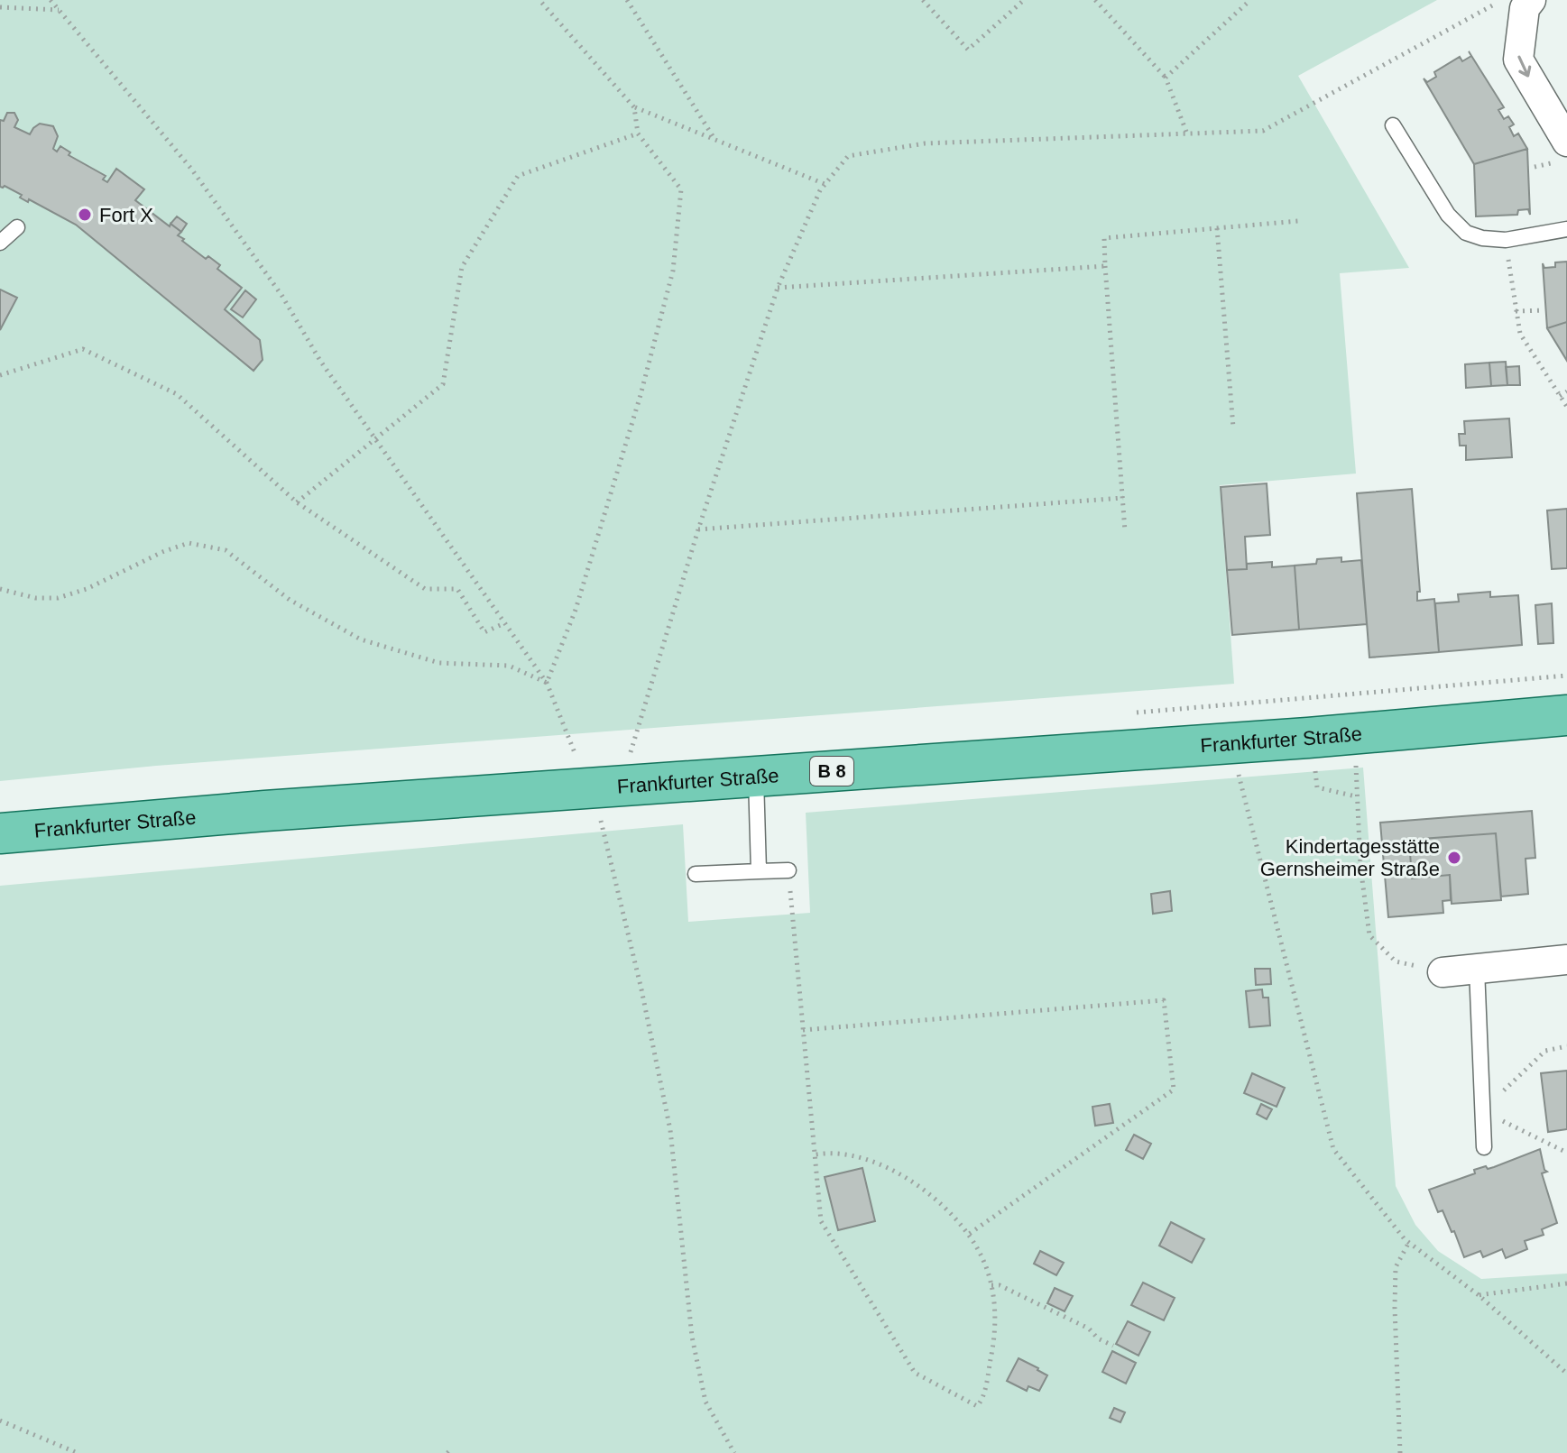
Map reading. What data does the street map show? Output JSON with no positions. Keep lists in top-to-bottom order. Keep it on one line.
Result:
{"streets":{"main road":["Frankfurter Straße","B 8"]},"places":["Fort X","Kindertagesstätte Gernsheimer Straße"]}
